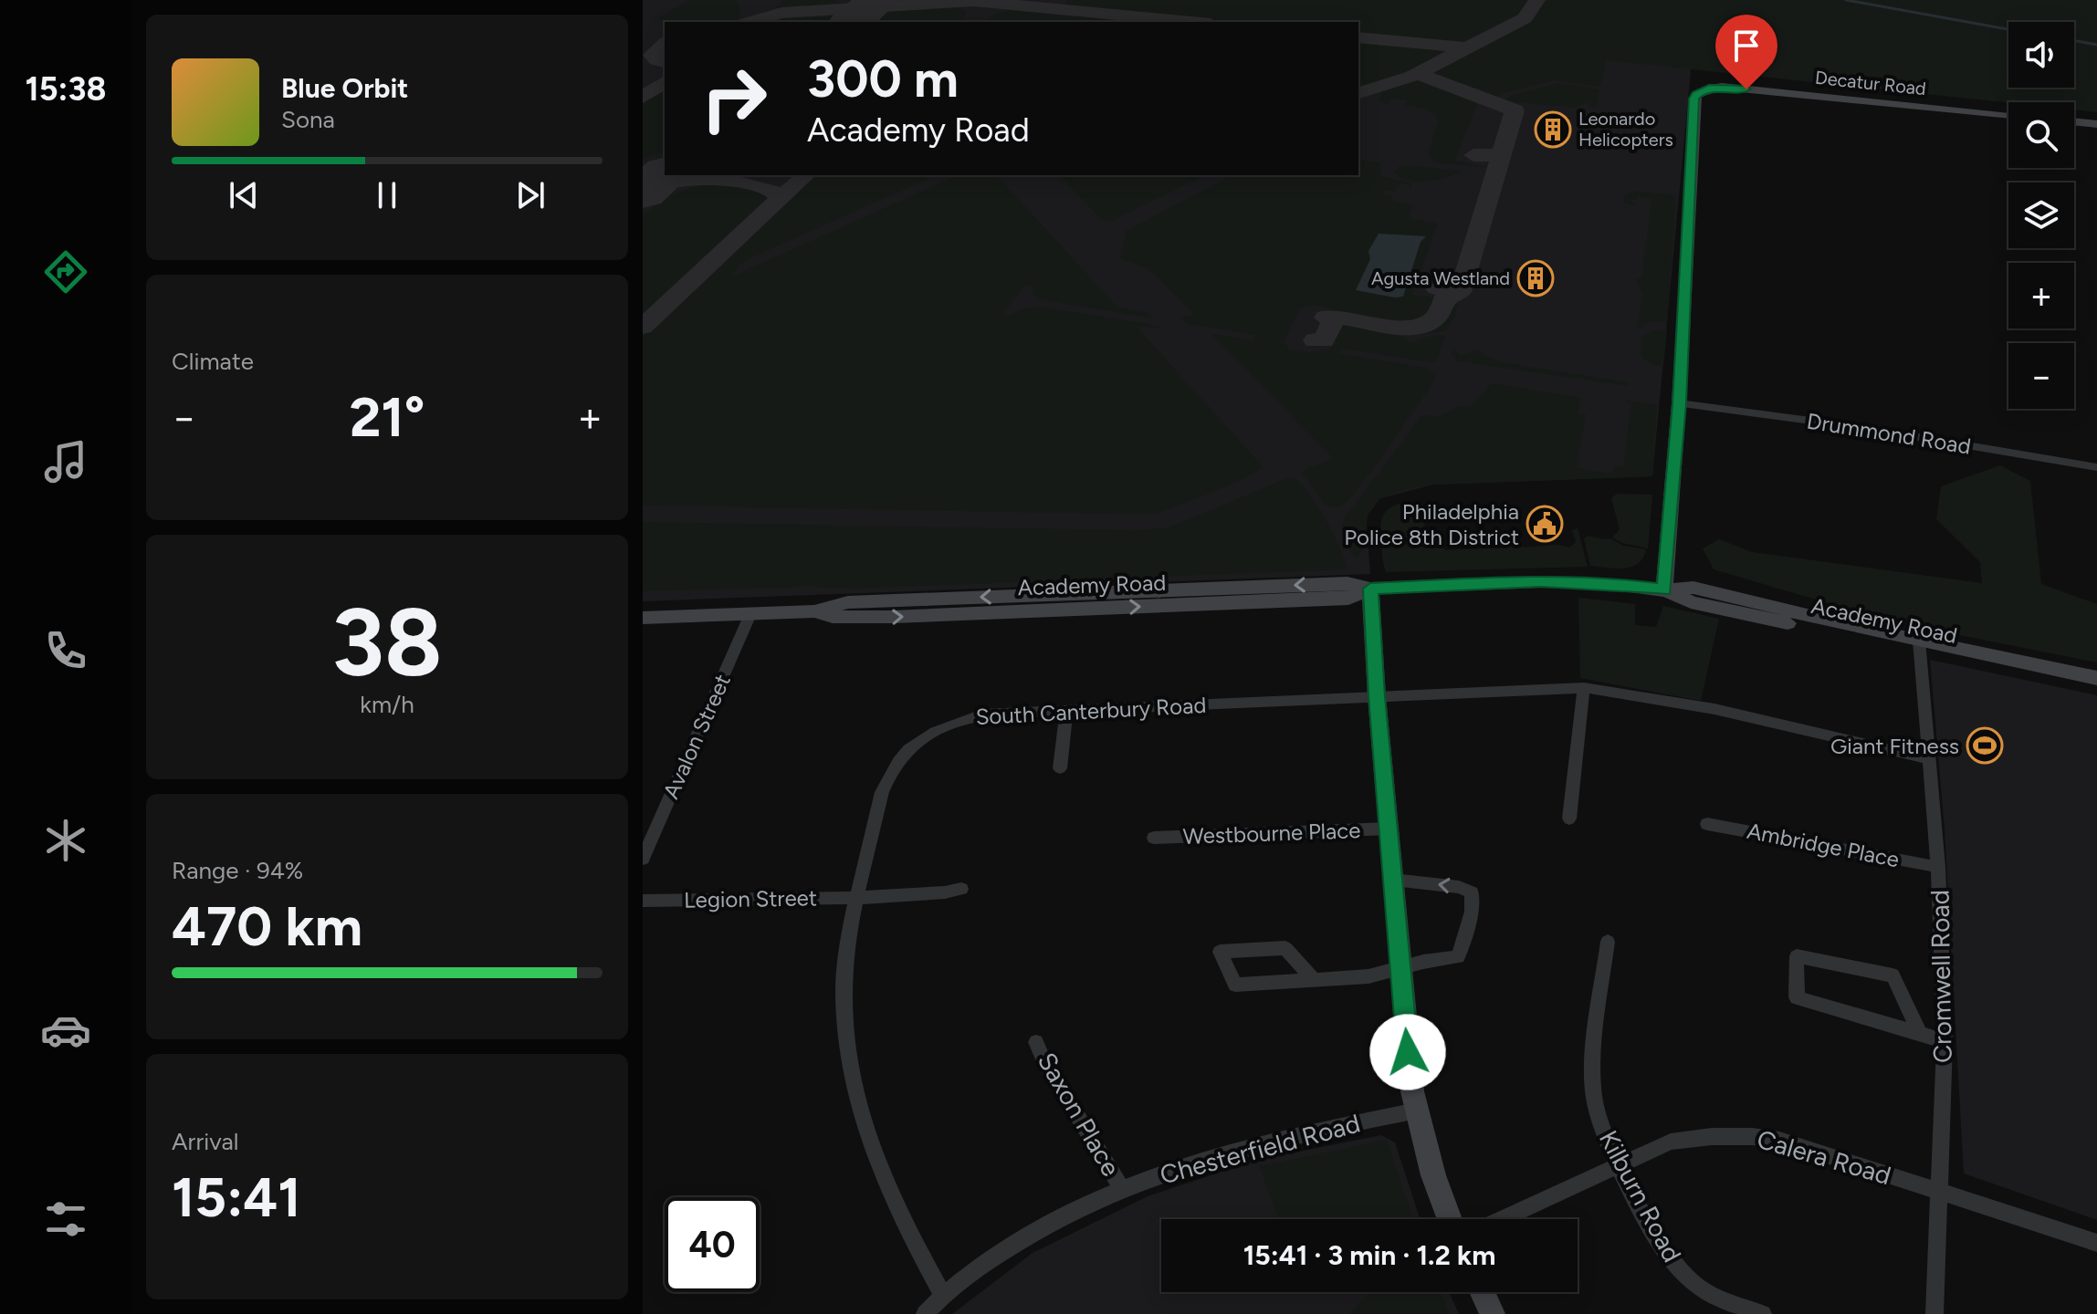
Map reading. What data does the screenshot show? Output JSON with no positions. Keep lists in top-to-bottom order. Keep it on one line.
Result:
{"streets":{"street":["Decatur Road","Drummond Road","Academy Road","South Canterbury Road","Avalon Street","Westbourne Place","Ambridge Place","Legion Street","Cromwell Road","Saxon Place","Chesterfield Road","Calera Road","Kilburn Road"]},"crossings":[["Decatur Road","Drummond Road"],["Academy Road","Avalon Street"],["Academy Road","Cromwell Road"],["South Canterbury Road","Legion Street"],["South Canterbury Road","Cromwell Road"],["South Canterbury Road","Chesterfield Road"],["Ambridge Place","Cromwell Road"],["Cromwell Road","Calera Road"],["Saxon Place","Chesterfield Road"],["Calera Road","Kilburn Road"]],"places":{"building":["Leonardo Helicopters","Agusta Westland"],"public building":["Philadelphia Police 8th District"],"sports":["Giant Fitness"]},"page":{"tabs":"15:38","map_buttons":["+","−"],"turn":["300 m","Academy Road"],"song":["Blue Orbit","Sona"],"tile":["Climate",["38","km/h"],["Range · 94%","470 km"],["Arrival","15:41"]],"heat":["−","21°","+"],"limit":"40","trip":"15:41 · 3 min · 1.2 km"}}
